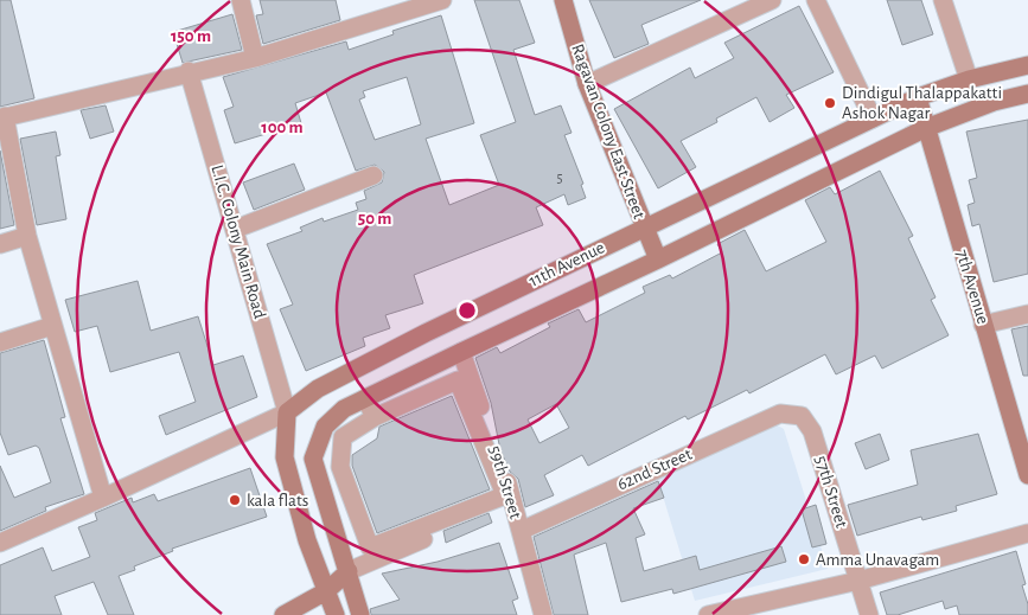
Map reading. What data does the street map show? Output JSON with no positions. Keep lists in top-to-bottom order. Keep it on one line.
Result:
{"streets":{"main road":["Ragavan Colony East Street","11th Avenue","7th Avenue"],"street":["L.I.C. Colony Main Road","62nd Street","59th Street","57th Street"]},"crossings":[["Ragavan Colony East Street","11th Avenue"],["L.I.C. Colony Main Road","11th Avenue"],["11th Avenue","7th Avenue"],["11th Avenue","59th Street"],["62nd Street","59th Street"],["62nd Street","57th Street"]],"places":["Dindigul Thalappakatti Ashok Nagar","kala flats","Amma Unavagam"],"house_numbers":["5"],"rings":["150 m","100 m","50 m"]}
